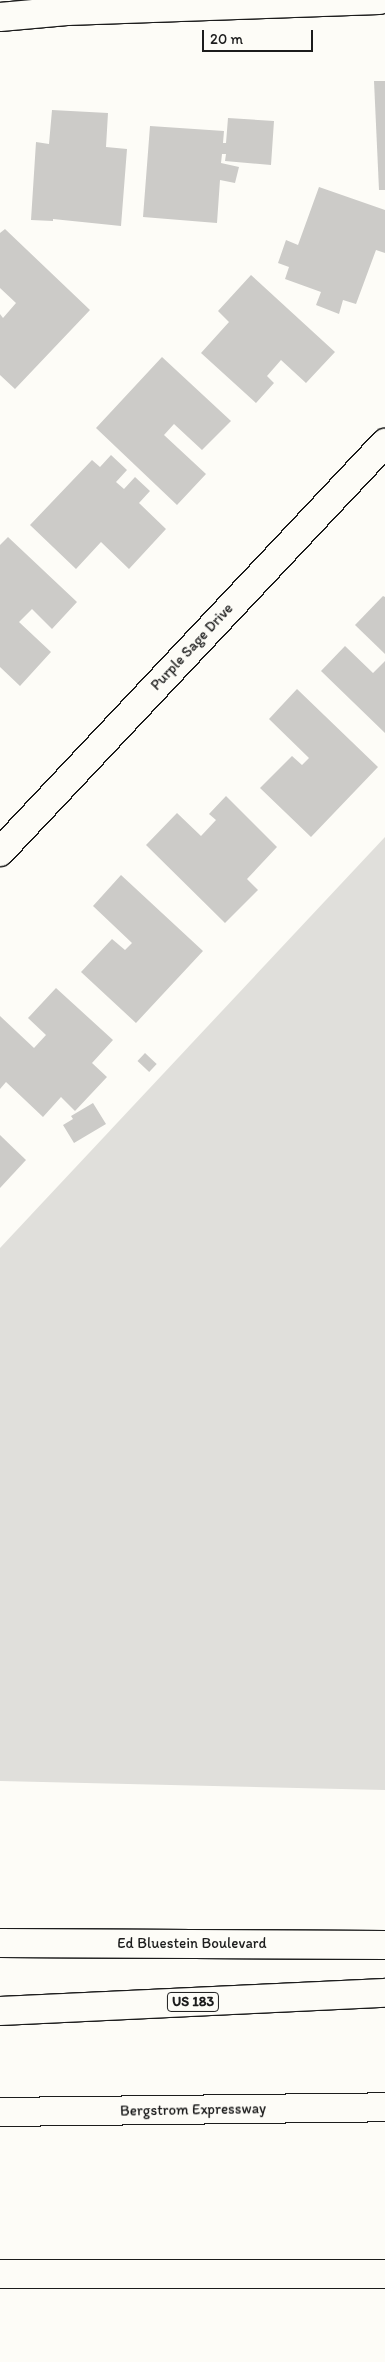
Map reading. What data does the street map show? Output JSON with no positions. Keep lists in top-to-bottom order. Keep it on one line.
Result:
{"streets":{"main road":["Purple Sage Drive","Ed Bluestein Boulevard","US 183","Bergstrom Expressway"]},"scale_bar":"20 m"}
